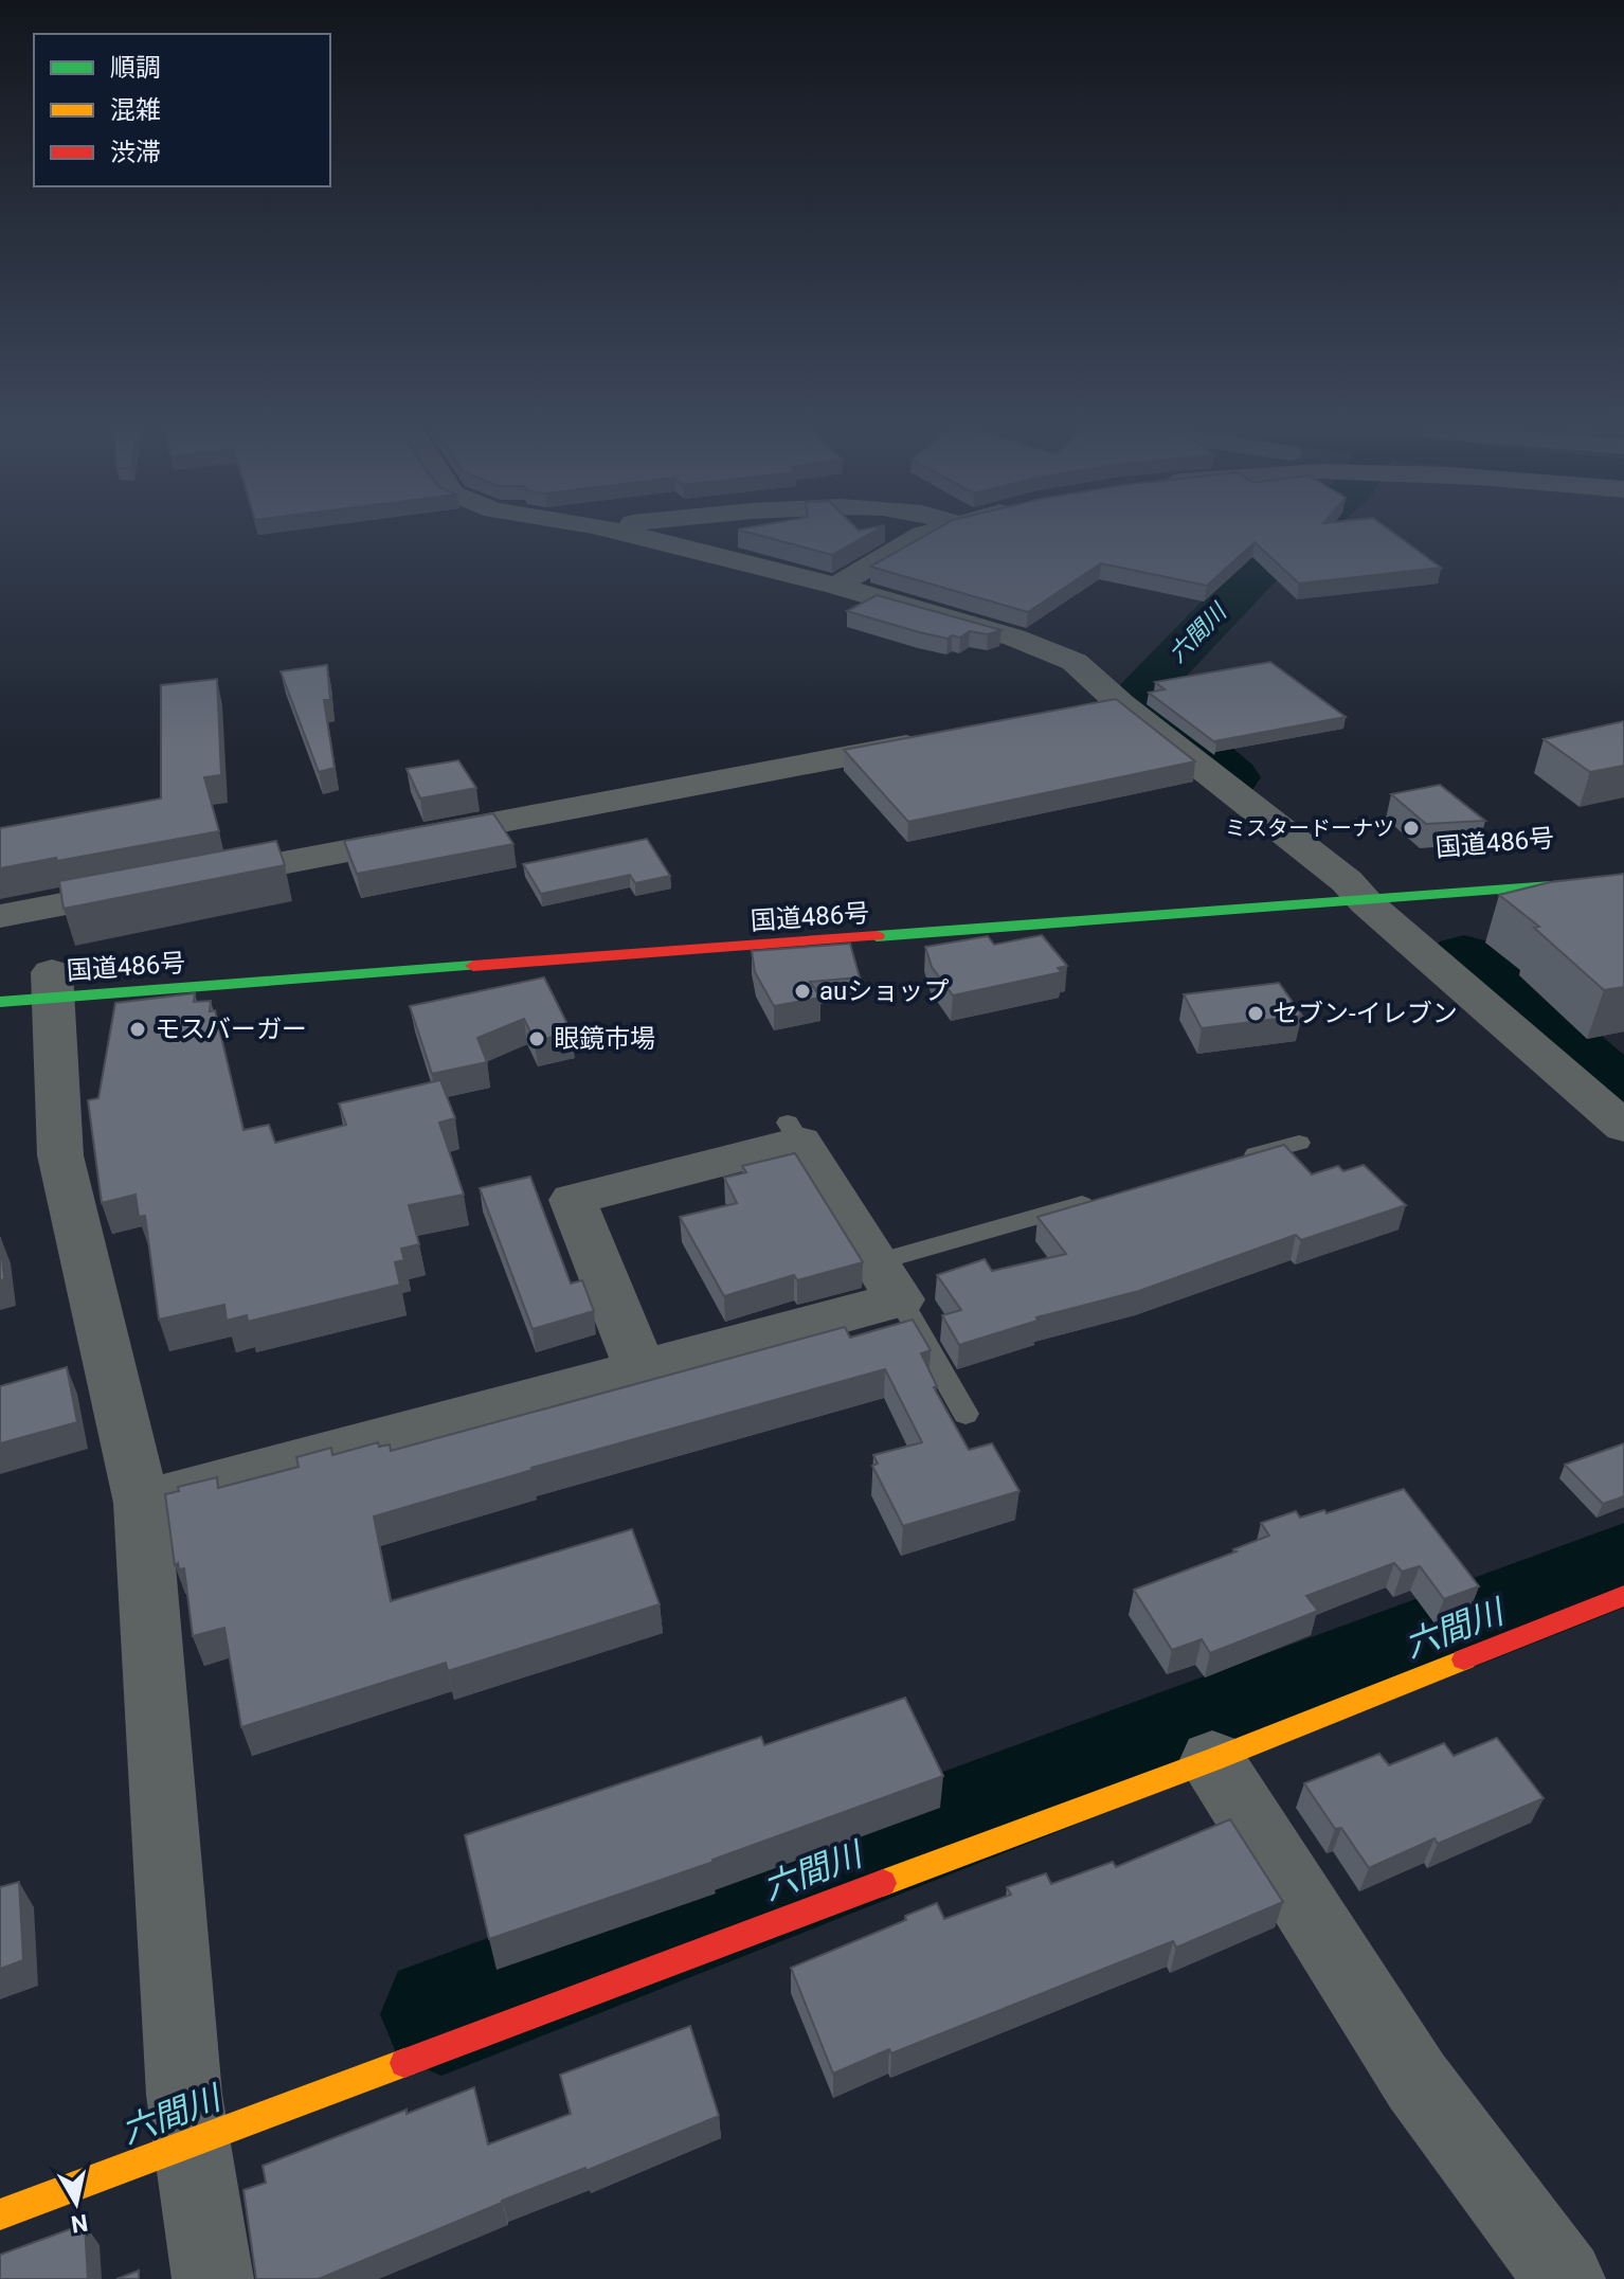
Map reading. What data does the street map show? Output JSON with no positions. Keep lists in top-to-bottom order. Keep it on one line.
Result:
{"streets":{"main road":["国道486号"]},"water":["六間川"],"places":["ミスタードーナツ","auショップ","セブン-イレブン","モスバーガー","眼鏡市場"],"legend":["順調","混雑","渋滞"],"north":"bottom"}
